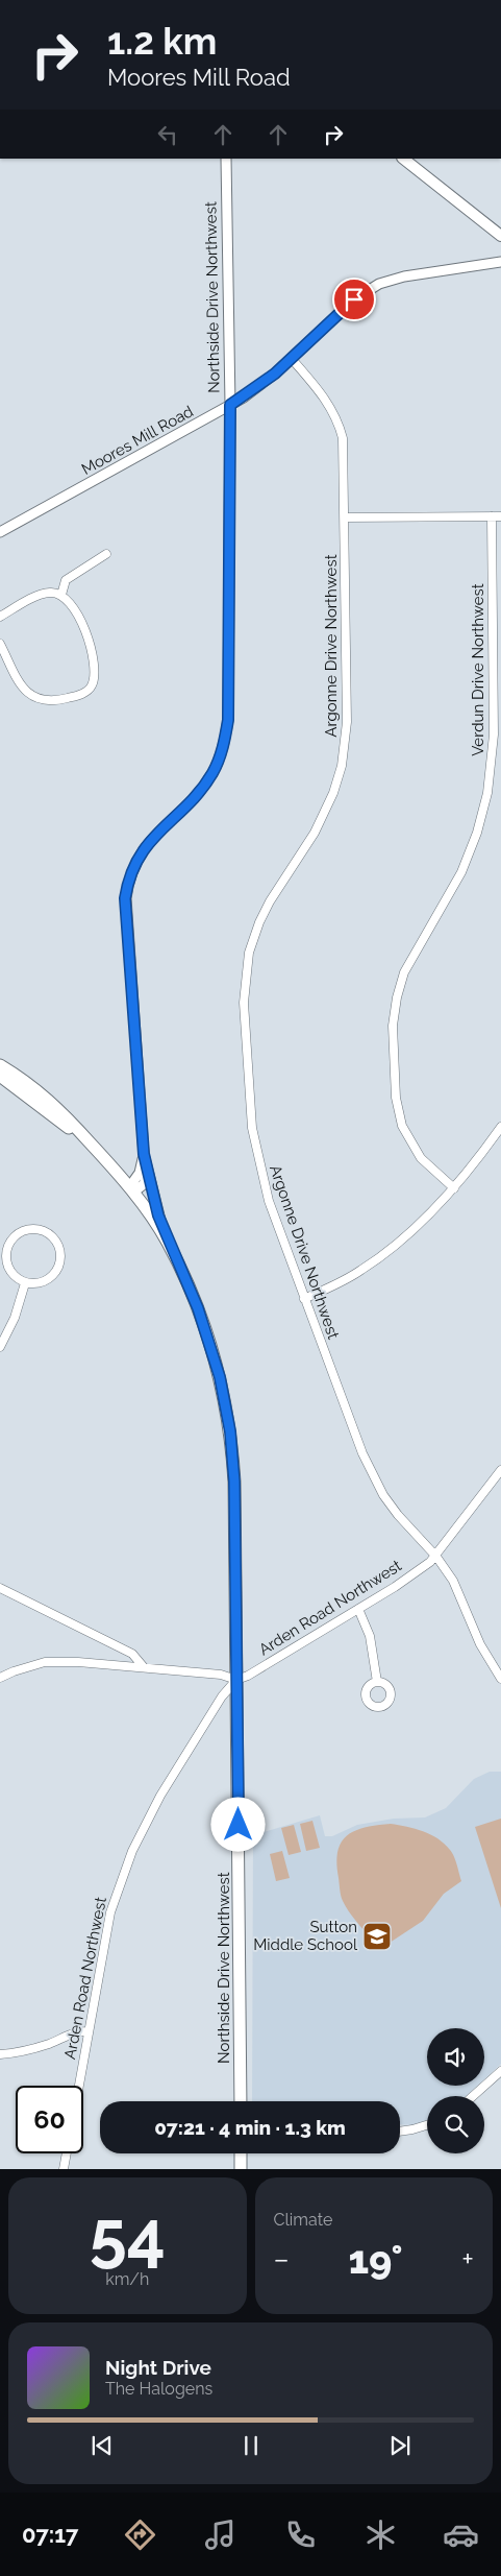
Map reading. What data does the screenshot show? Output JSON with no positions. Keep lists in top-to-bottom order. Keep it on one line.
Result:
{"streets":{"main road":["Northside Drive Northwest"],"street":["Moores Mill Road","Argonne Drive Northwest","Verdun Drive Northwest","Arden Road Northwest"]},"crossings":[["Northside Drive Northwest","Moores Mill Road"],["Northside Drive Northwest","Arden Road Northwest"],["Moores Mill Road","Argonne Drive Northwest"],["Argonne Drive Northwest","Arden Road Northwest"]],"places":{"school or university":["Sutton Middle School"]},"page":{"turn":["1.2 km","Moores Mill Road"],"limit":"60","trip":"07:21 · 4 min · 1.3 km","tile":[["54","km/h"],"Climate"],"heat":["−","19°","+"],"song":["Night Drive","The Halogens"],"tabs":"07:17"}}
